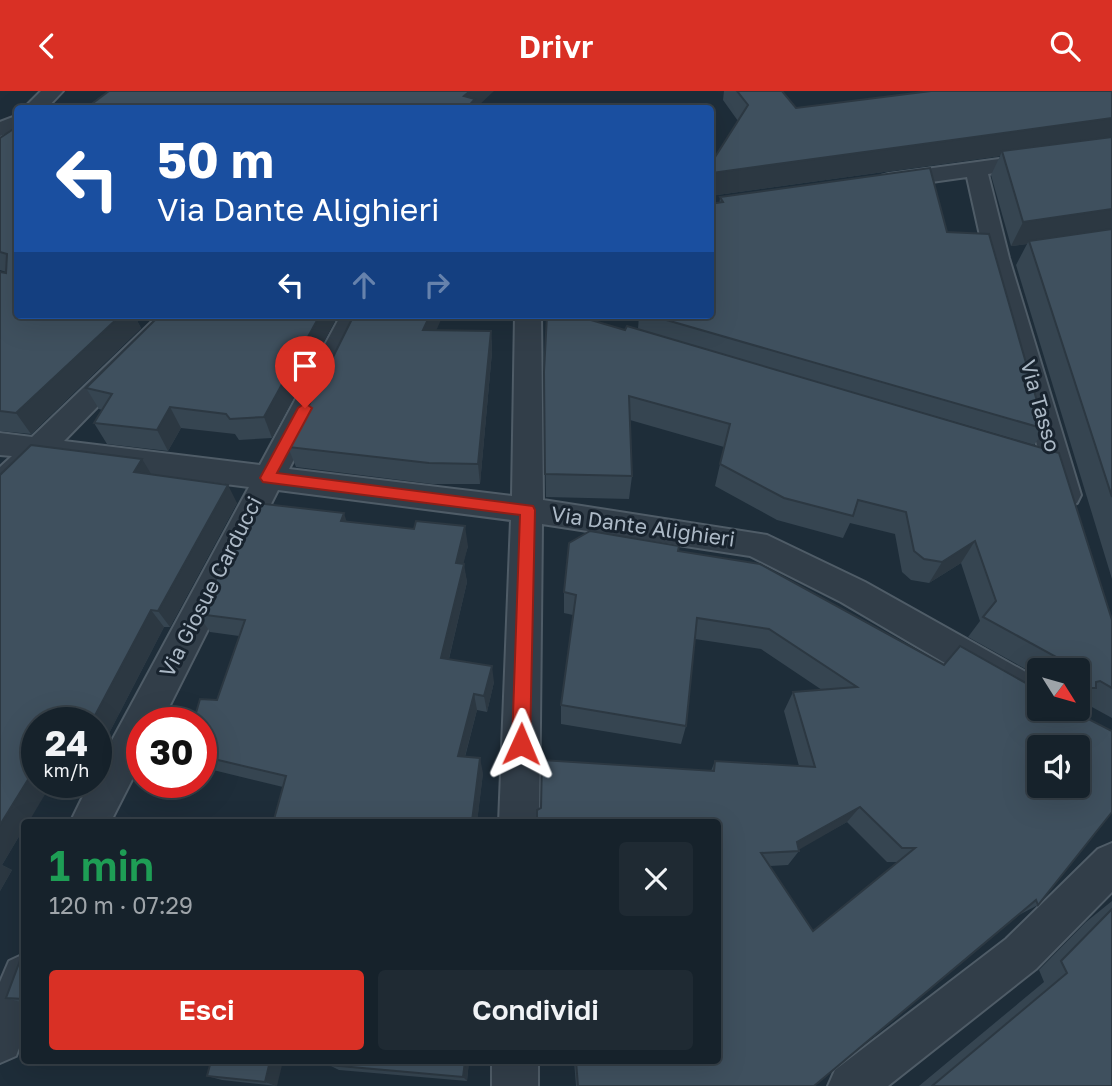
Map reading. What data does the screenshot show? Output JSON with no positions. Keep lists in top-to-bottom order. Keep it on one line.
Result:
{"streets":{"street":["Via Tasso","Via Dante Alighieri","Via Giosue Carducci"]},"crossings":[["Via Dante Alighieri","Via Giosue Carducci"]],"north":"bottom right","page":{"header":"Drivr","turn":["50 m","Via Dante Alighieri"],"speed":"24 km/h","limit":"30","heading":["1 min","120 m · 07:29"],"buttons":["Esci","Condividi"]}}
